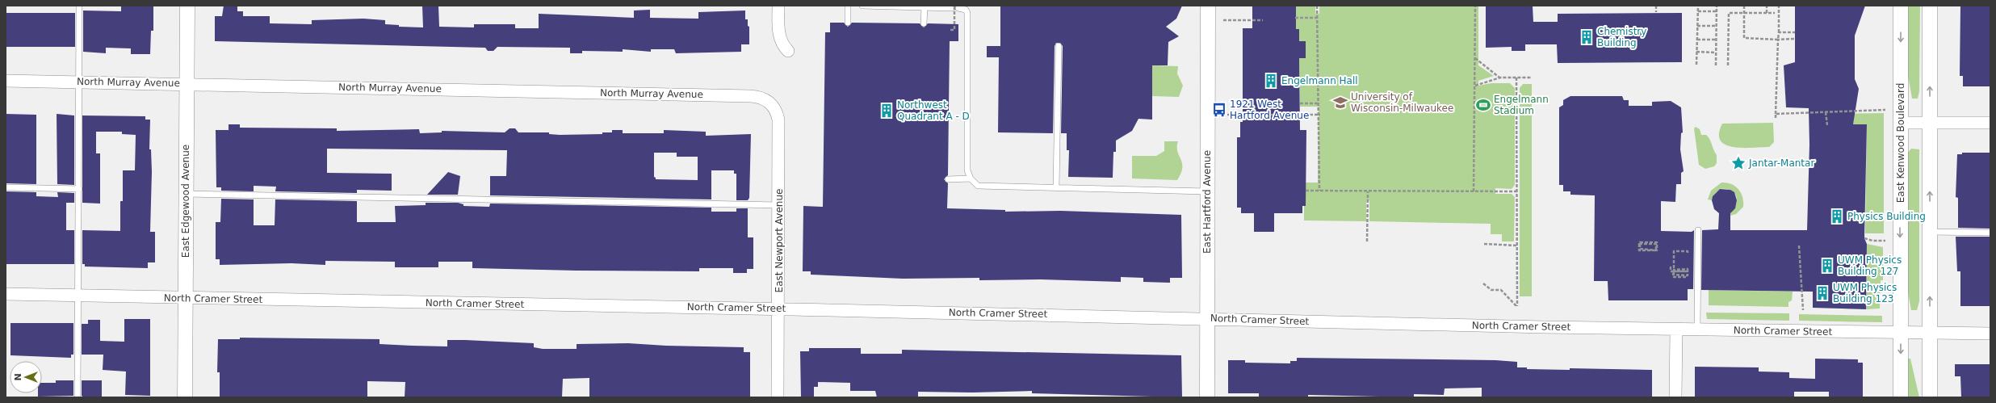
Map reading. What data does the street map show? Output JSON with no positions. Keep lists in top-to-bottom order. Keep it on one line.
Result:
{"streets":{"street":["North Murray Avenue","East Kenwood Boulevard","East Edgewood Avenue","East Hartford Avenue","East Newport Avenue","North Cramer Street"]},"crossings":[["North Murray Avenue","East Edgewood Avenue"],["North Murray Avenue","East Newport Avenue"],["East Kenwood Boulevard","North Cramer Street"],["East Edgewood Avenue","North Cramer Street"],["East Hartford Avenue","North Cramer Street"],["East Newport Avenue","North Cramer Street"]],"places":{"building":["Chemistry Building","Engelmann Hall","Northwest Quadrant A - D","Physics Building","UWM Physics Building 127","UWM Physics Building 123"],"school or university":["University of Wisconsin-Milwaukee"],"sports":["Engelmann Stadium"],"bus stop":["1921 West Hartford Avenue"],"place":["Jantar-Mantar"]},"north":"left"}
